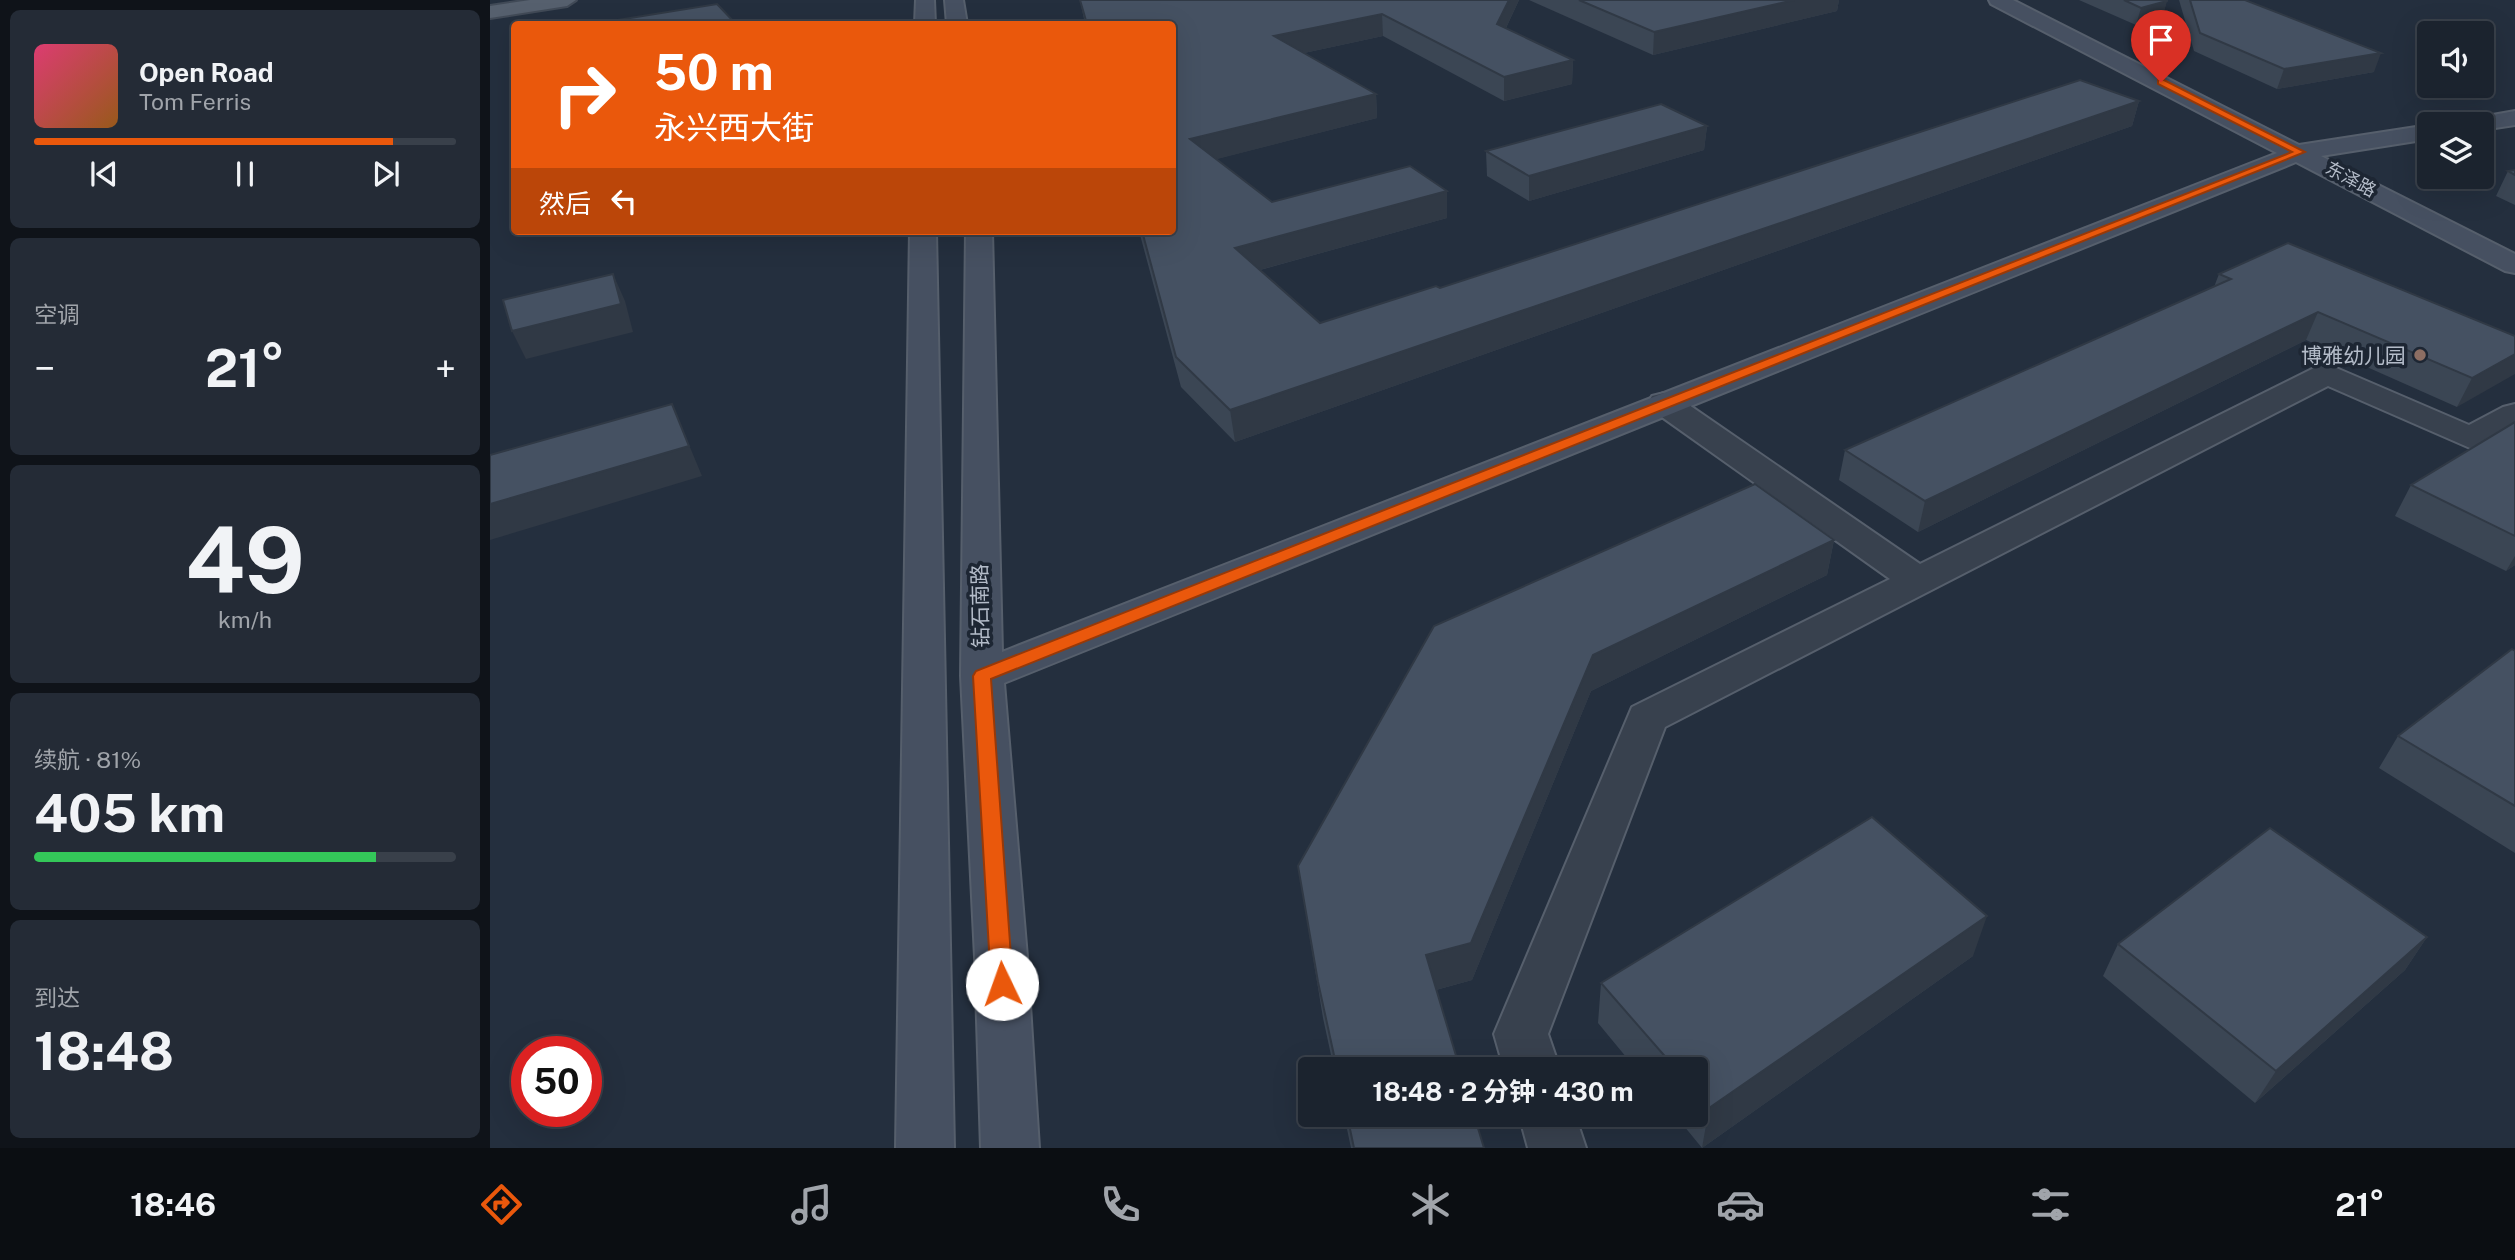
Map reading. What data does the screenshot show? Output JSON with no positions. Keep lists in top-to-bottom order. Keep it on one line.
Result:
{"streets":{"main road":["东泽路","钻石南路"]},"places":["博雅幼儿园"],"page":{"turn":["50 m","永兴西大街"],"song":["Open Road","Tom Ferris"],"then":"然后","tile":["空调",["49","km/h"],["续航 · 81%","405 km"],["到达","18:48"]],"heat":["−","21°","+"],"limit":"50","trip":"18:48 · 2 分钟 · 430 m","tabs":["18:46","21°"]}}
